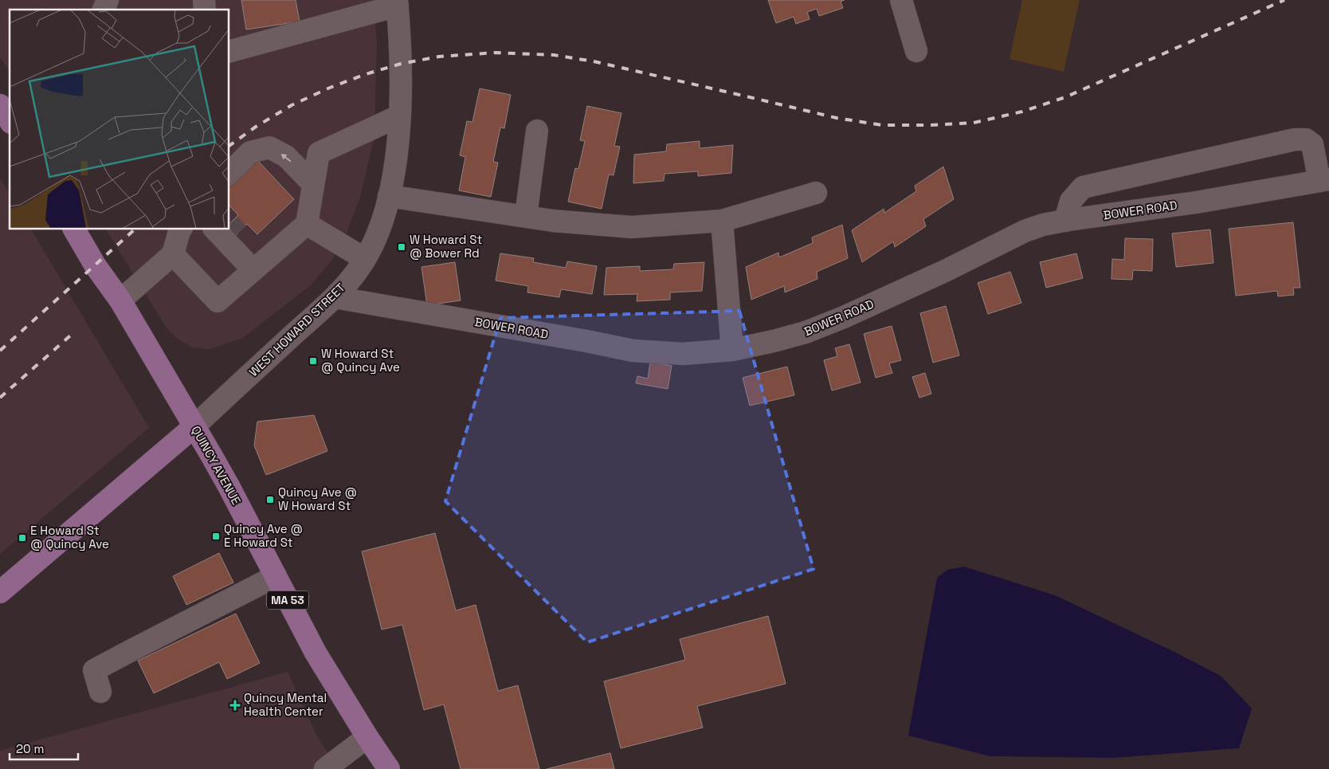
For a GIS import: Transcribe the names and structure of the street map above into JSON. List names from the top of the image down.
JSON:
{
  "streets": {
    "main road": ["QUINCY AVENUE", "MA 53"],
    "street": ["BOWER ROAD", "WEST HOWARD STREET"]
  },
  "crossings": [
    ["BOWER ROAD", "WEST HOWARD STREET"],
    ["WEST HOWARD STREET", "QUINCY AVENUE"]
  ],
  "places": {
    "transit": [
      "W Howard St @ Bower Rd",
      "W Howard St @ Quincy Ave",
      "Quincy Ave @ W Howard St",
      "Quincy Ave @ E Howard St",
      "E Howard St @ Quincy Ave"
    ],
    "health": ["Quincy Mental Health Center"]
  },
  "scale_bar": "20 m"
}
